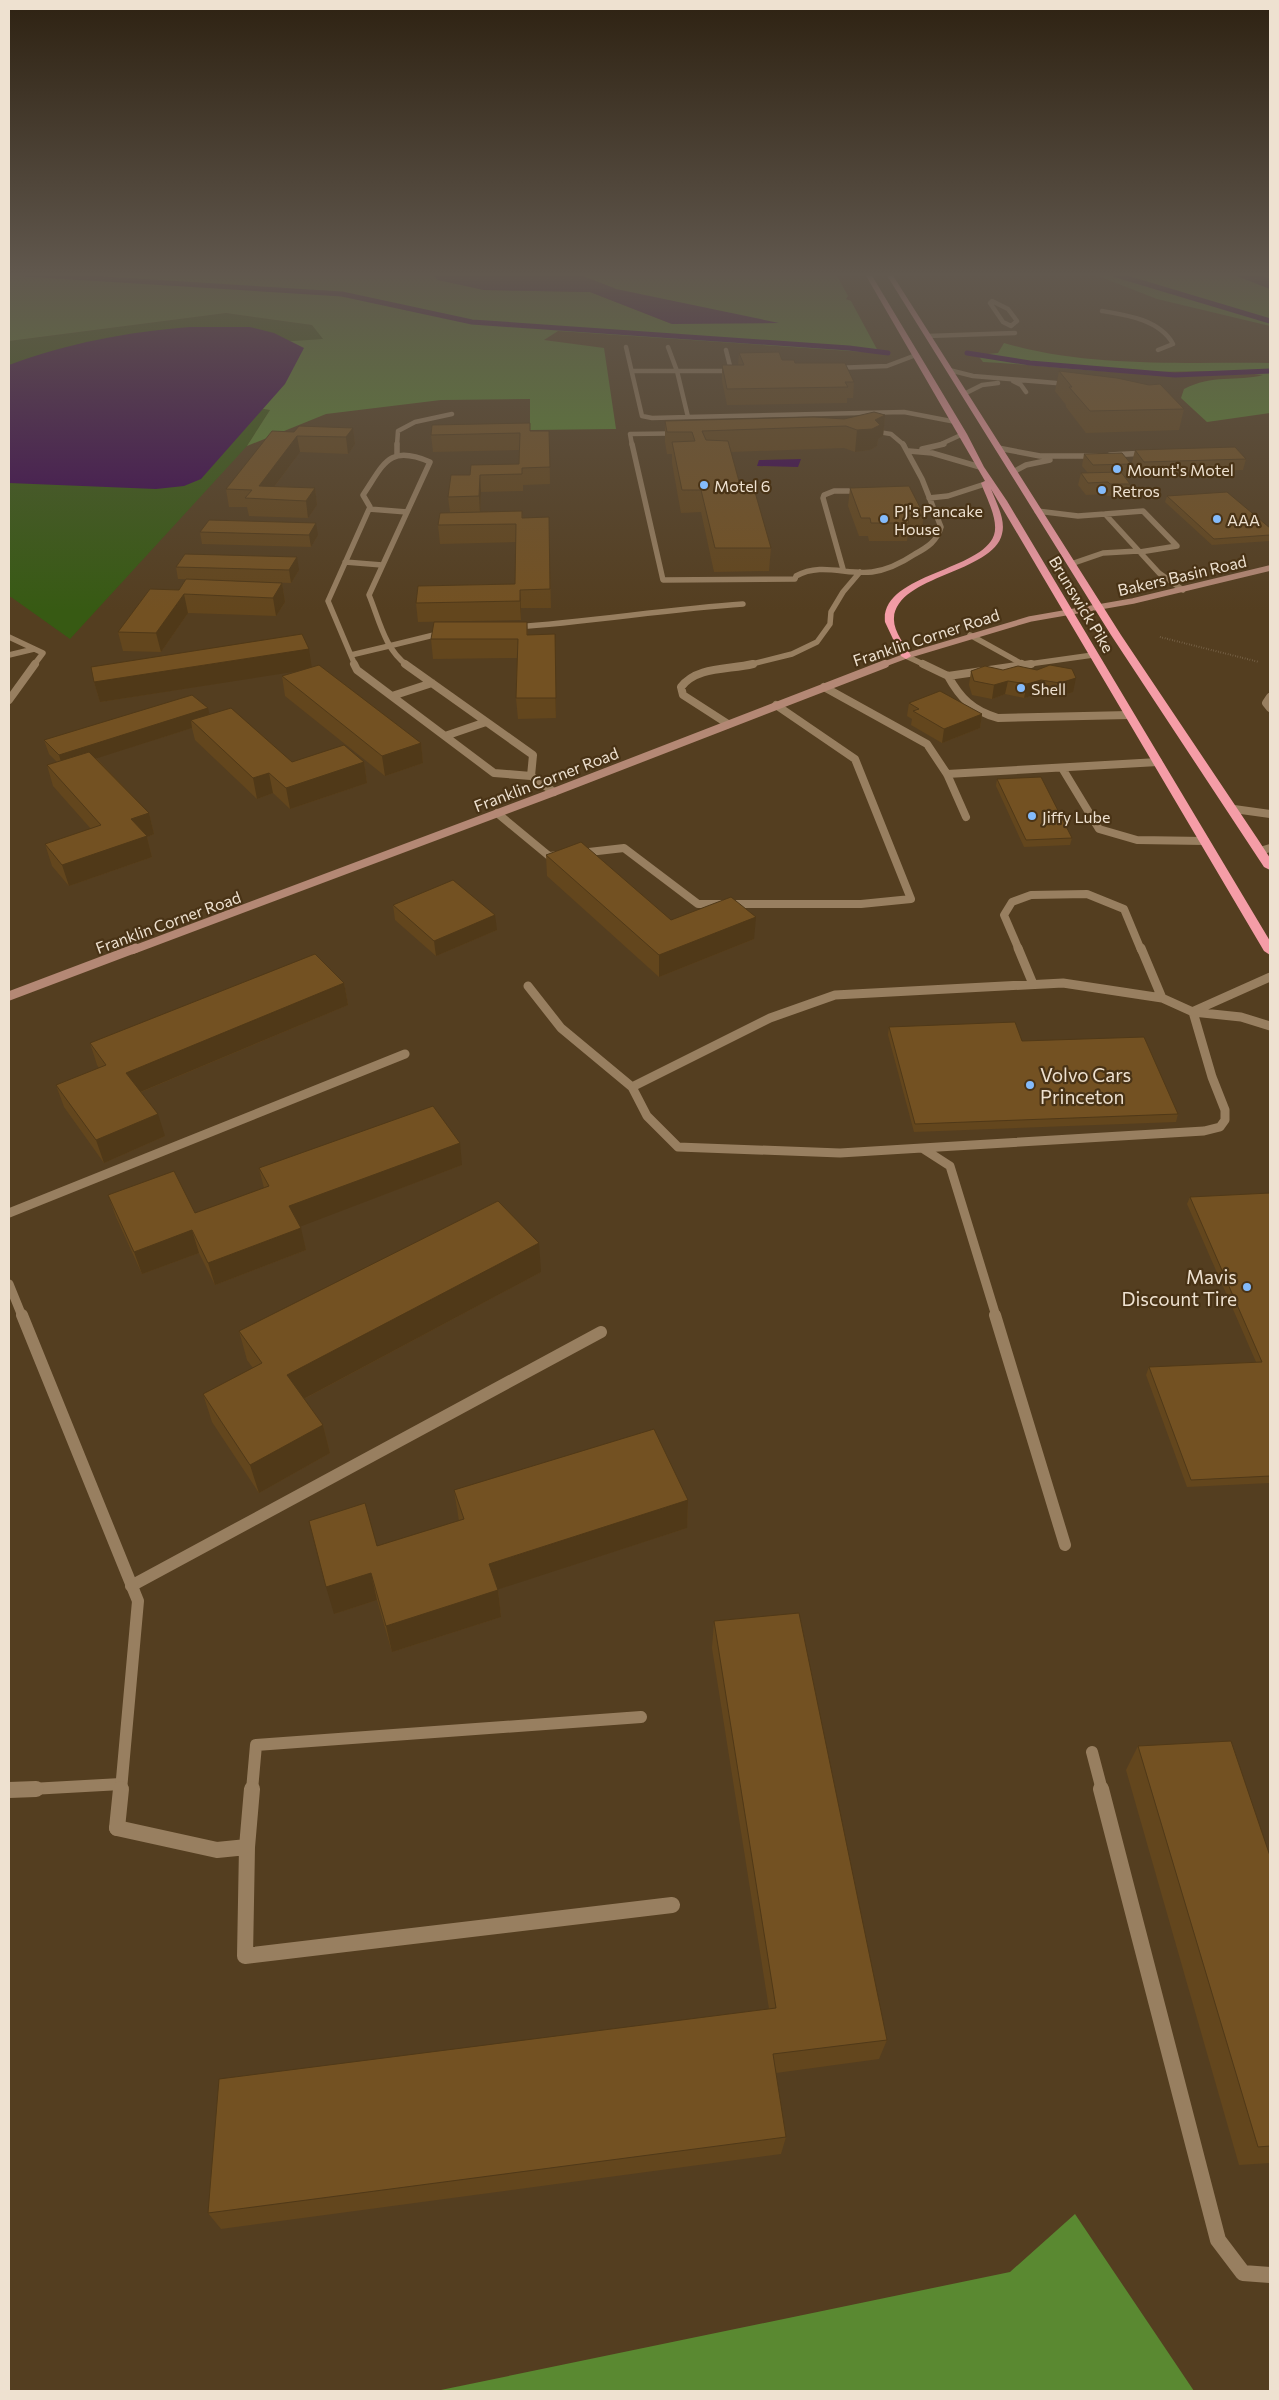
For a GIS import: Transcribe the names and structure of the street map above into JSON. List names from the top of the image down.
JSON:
{
  "streets": {
    "highway": ["Brunswick Pike"],
    "main road": ["Bakers Basin Road", "Franklin Corner Road"]
  },
  "crossings": [
    ["Bakers Basin Road", "Brunswick Pike"],
    ["Bakers Basin Road", "Franklin Corner Road"],
    ["Brunswick Pike", "Franklin Corner Road"]
  ],
  "places": [
    "Mount's Motel",
    "Motel 6",
    "Retros",
    "PJ's Pancake House",
    "AAA",
    "Shell",
    "Jiffy Lube",
    "Volvo Cars Princeton",
    "Mavis Discount Tire"
  ]
}
